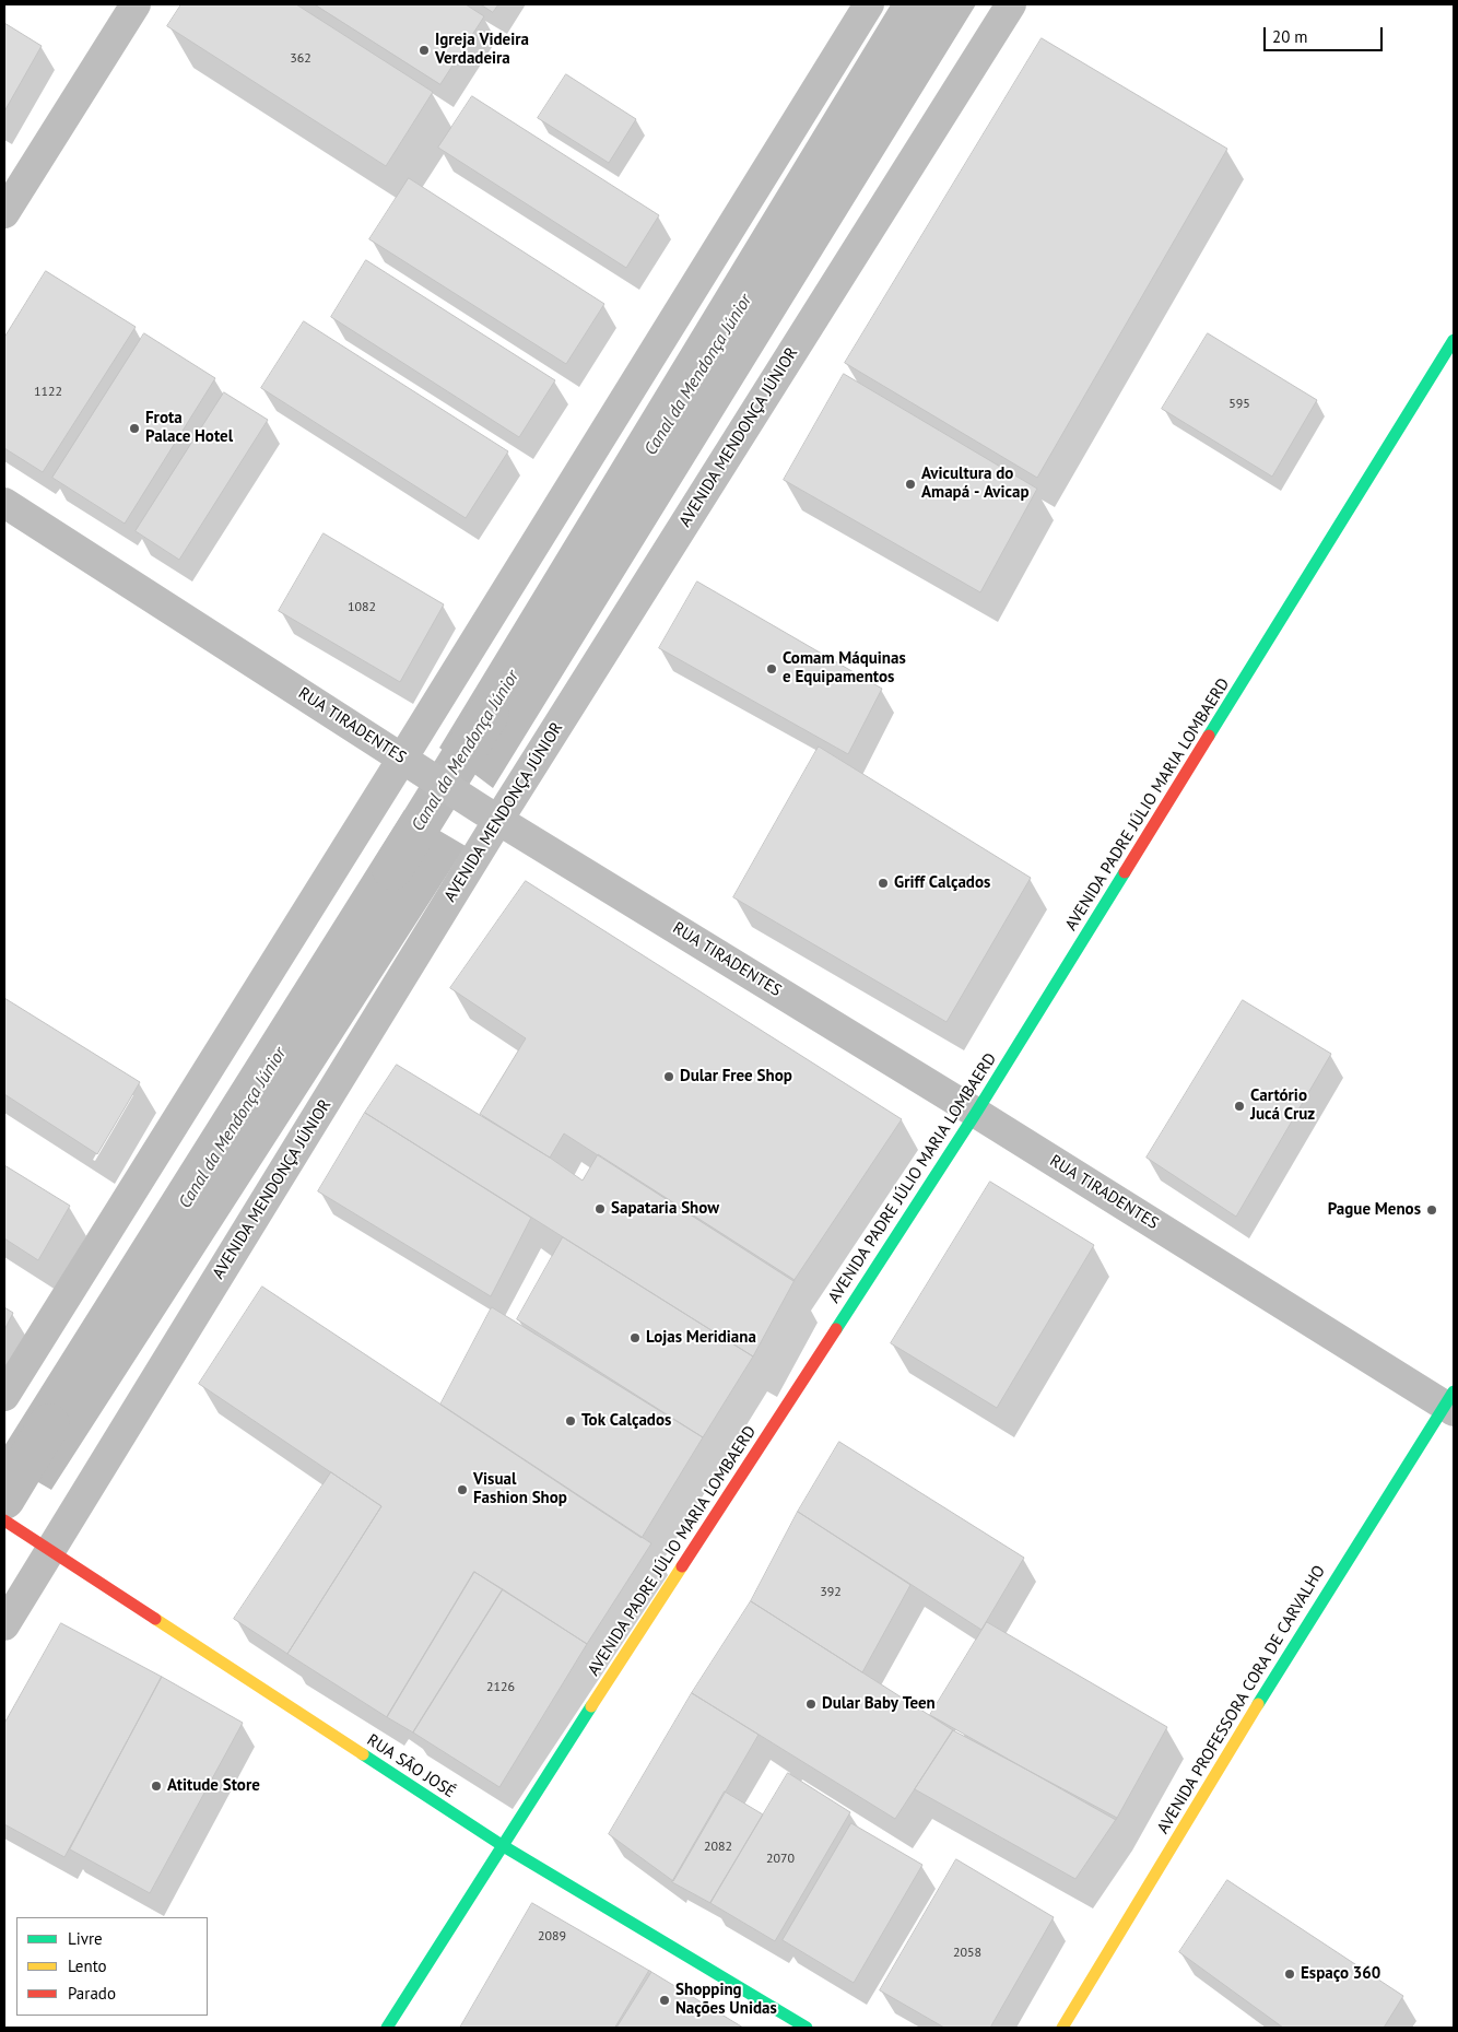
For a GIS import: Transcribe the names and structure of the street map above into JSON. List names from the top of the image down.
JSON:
{
  "streets": {
    "main road": ["AVENIDA PADRE JÚLIO MARIA LOMBAERD", "AVENIDA PROFESSORA CORA DE CARVALHO", "RUA SÃO JOSÉ"],
    "street": ["AVENIDA MENDONÇA JÚNIOR", "RUA TIRADENTES"]
  },
  "crossings": [
    ["AVENIDA MENDONÇA JÚNIOR", "RUA TIRADENTES"],
    ["AVENIDA MENDONÇA JÚNIOR", "RUA SÃO JOSÉ"],
    ["RUA TIRADENTES", "AVENIDA PADRE JÚLIO MARIA LOMBAERD"],
    ["RUA TIRADENTES", "AVENIDA PROFESSORA CORA DE CARVALHO"],
    ["AVENIDA PADRE JÚLIO MARIA LOMBAERD", "RUA SÃO JOSÉ"]
  ],
  "water": ["Canal da Mendonça Júnior"],
  "places": [
    "Igreja Videira Verdadeira",
    "Frota Palace Hotel",
    "Avicultura do Amapá - Avicap",
    "Comam Máquinas e Equipamentos",
    "Griff Calçados",
    "Dular Free Shop",
    "Cartório Jucá Cruz",
    "Sapataria Show",
    "Pague Menos",
    "Lojas Meridiana",
    "Tok Calçados",
    "Visual Fashion Shop",
    "Dular Baby Teen",
    "Atitude Store",
    "Espaço 360",
    "Shopping Nações Unidas"
  ],
  "house_numbers": [
    "362",
    "1122",
    "595",
    "1082",
    "392",
    "2126",
    "2082",
    "2070",
    "2089",
    "2058"
  ],
  "legend": ["Livre", "Lento", "Parado"],
  "scale_bar": "20 m"
}
